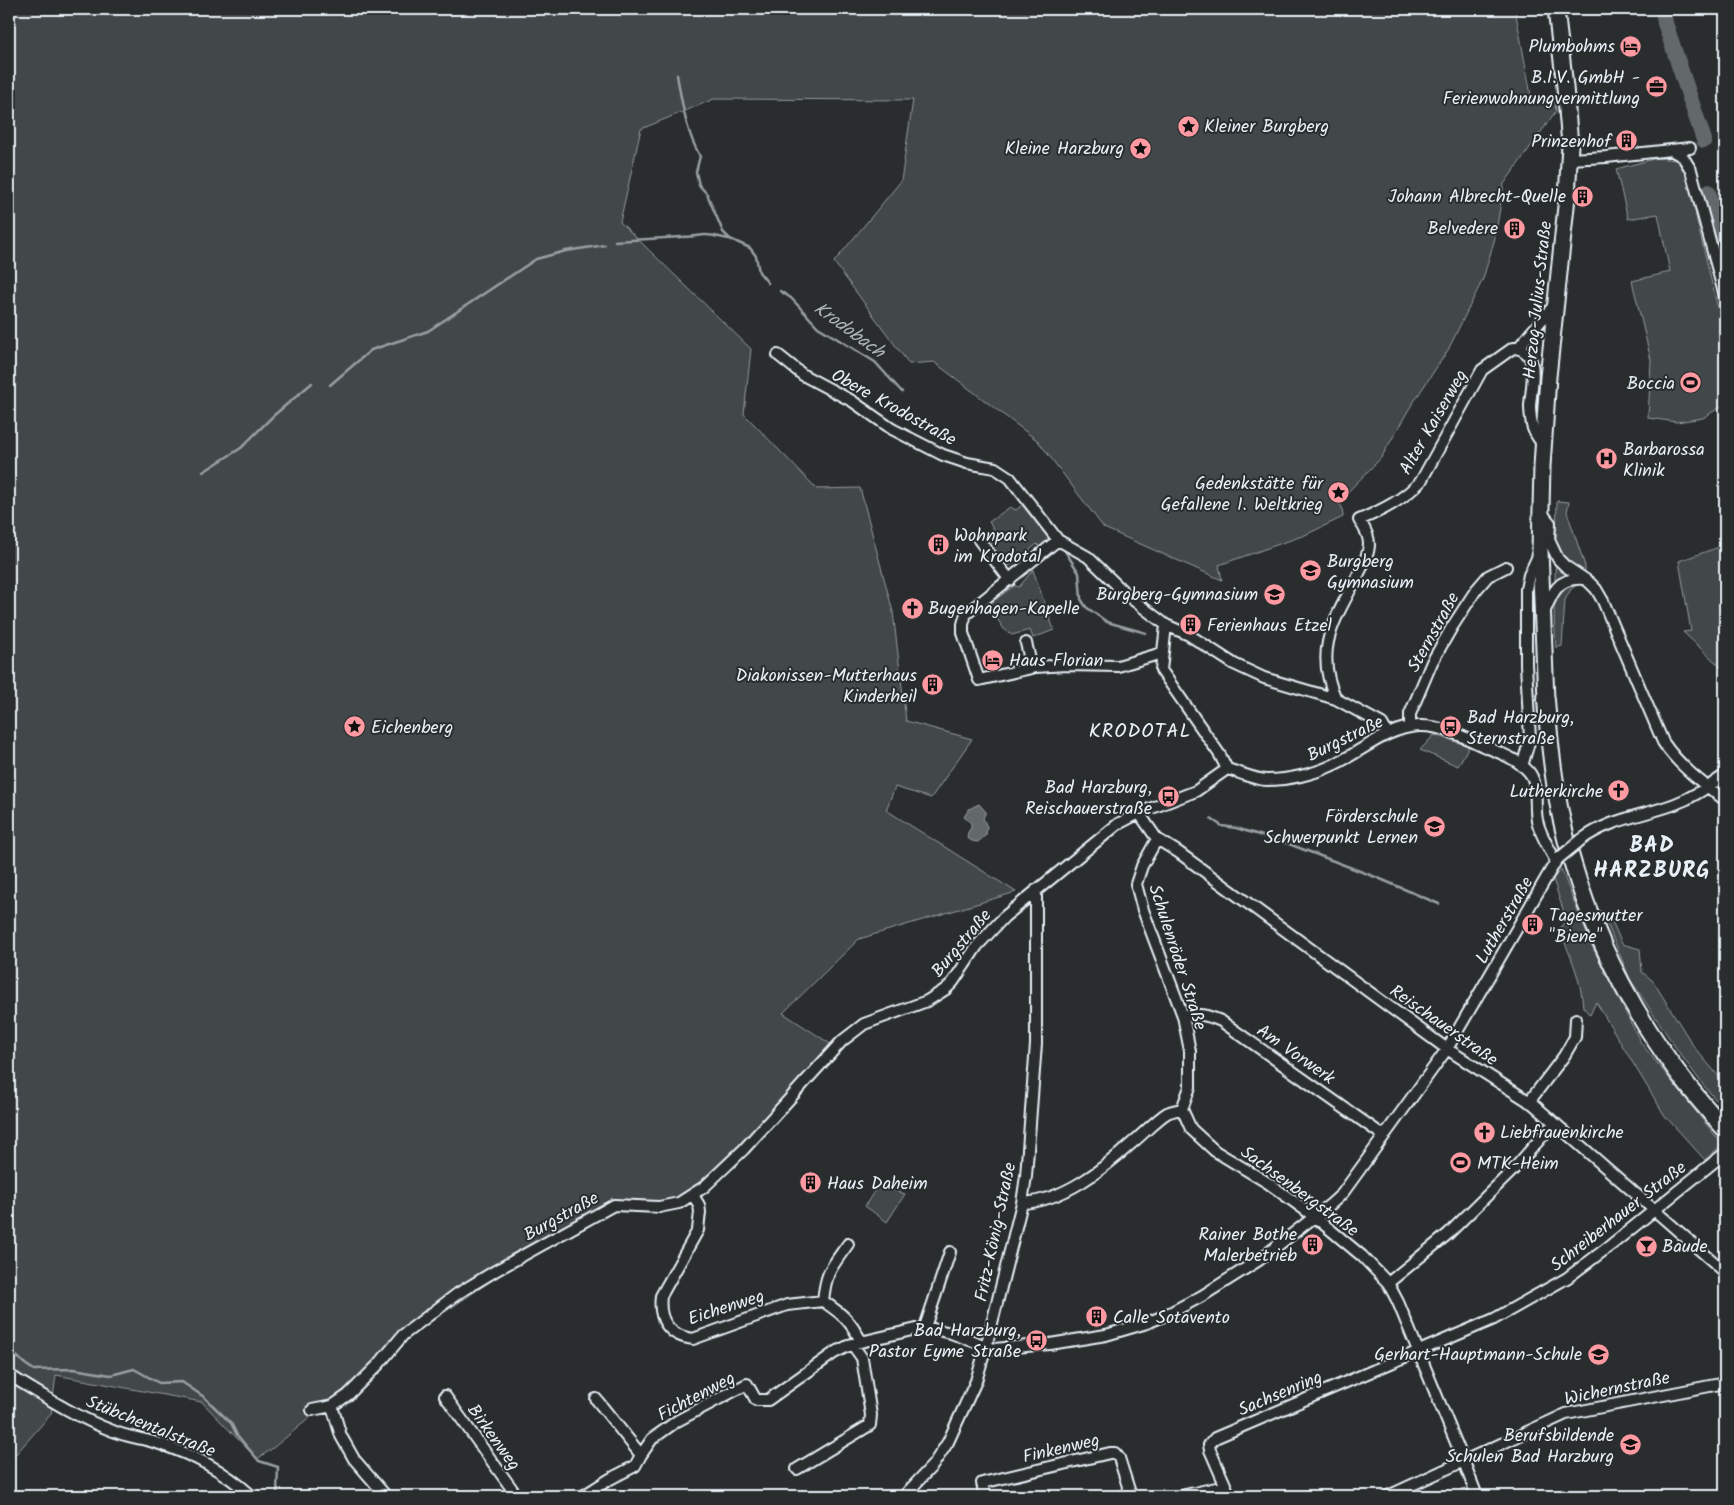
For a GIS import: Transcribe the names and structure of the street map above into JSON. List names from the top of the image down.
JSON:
{
  "streets": {
    "main road": ["Herzog-Julius-Straße"],
    "street": [
      "Obere Krodostraße",
      "Alter Kaiserweg",
      "Sternstraße",
      "Burgstraße",
      "Lutherstraße",
      "Schulenröder Straße",
      "Reischauerstraße",
      "Am Vorwerk",
      "Sachsenbergstraße",
      "Schreiberhauer Straße",
      "Fritz-König-Straße",
      "Eichenweg",
      "Wichernstraße",
      "Sachsenring",
      "Fichtenweg",
      "Stübchentalstraße",
      "Birkenweg",
      "Finkenweg"
    ]
  },
  "crossings": [
    ["Herzog-Julius-Straße", "Alter Kaiserweg"],
    ["Herzog-Julius-Straße", "Lutherstraße"],
    ["Obere Krodostraße", "Alter Kaiserweg"],
    ["Obere Krodostraße", "Burgstraße"],
    ["Sternstraße", "Burgstraße"],
    ["Burgstraße", "Reischauerstraße"],
    ["Burgstraße", "Fritz-König-Straße"],
    ["Burgstraße", "Eichenweg"],
    ["Lutherstraße", "Reischauerstraße"],
    ["Lutherstraße", "Am Vorwerk"],
    ["Lutherstraße", "Sachsenbergstraße"],
    ["Lutherstraße", "Fritz-König-Straße"],
    ["Schulenröder Straße", "Reischauerstraße"],
    ["Schulenröder Straße", "Am Vorwerk"],
    ["Schulenröder Straße", "Sachsenbergstraße"],
    ["Reischauerstraße", "Schreiberhauer Straße"],
    ["Sachsenbergstraße", "Schreiberhauer Straße"],
    ["Sachsenbergstraße", "Wichernstraße"],
    ["Sachsenbergstraße", "Sachsenring"],
    ["Schreiberhauer Straße", "Sachsenring"]
  ],
  "districts": ["KRODOTAL", "BAD HARZBURG"],
  "water": ["Krodobach"],
  "places": {
    "hotel": ["Plumbohms", "Haus Florian"],
    "office": ["B.I.V. GmbH - Ferienwohnungvermittlung"],
    "place": [
      "Kleiner Burgberg",
      "Kleine Harzburg",
      "Gedenkstätte für Gefallene 1. Weltkrieg",
      "Eichenberg"
    ],
    "building": [
      "Prinzenhof",
      "Johann Albrecht-Quelle",
      "Belvedere",
      "Wohnpark im Krodotal",
      "Ferienhaus Etzel",
      "Diakonissen-Mutterhaus Kinderheil",
      "Tagesmutter \"Biene\"",
      "Haus Daheim",
      "Rainer Bothe Malerbetrieb",
      "Calle Sotavento"
    ],
    "sports": ["Boccia", "MTK-Heim"],
    "hospital": ["Barbarossa Klinik"],
    "school or university": [
      "Burgberg Gymnasium",
      "Burgberg-Gymnasium",
      "Förderschule Schwerpunkt Lernen",
      "Gerhart-Hauptmann-Schule",
      "Berufsbildende Schulen Bad Harzburg"
    ],
    "church": ["Bugenhagen-Kapelle", "Lutherkirche", "Liebfrauenkirche"],
    "bus stop": ["Bad Harzburg, Sternstraße", "Bad Harzburg, Reischauerstraße", "Bad Harzburg, Pastor Eyme Straße"],
    "bar": ["Baude"]
  }
}
